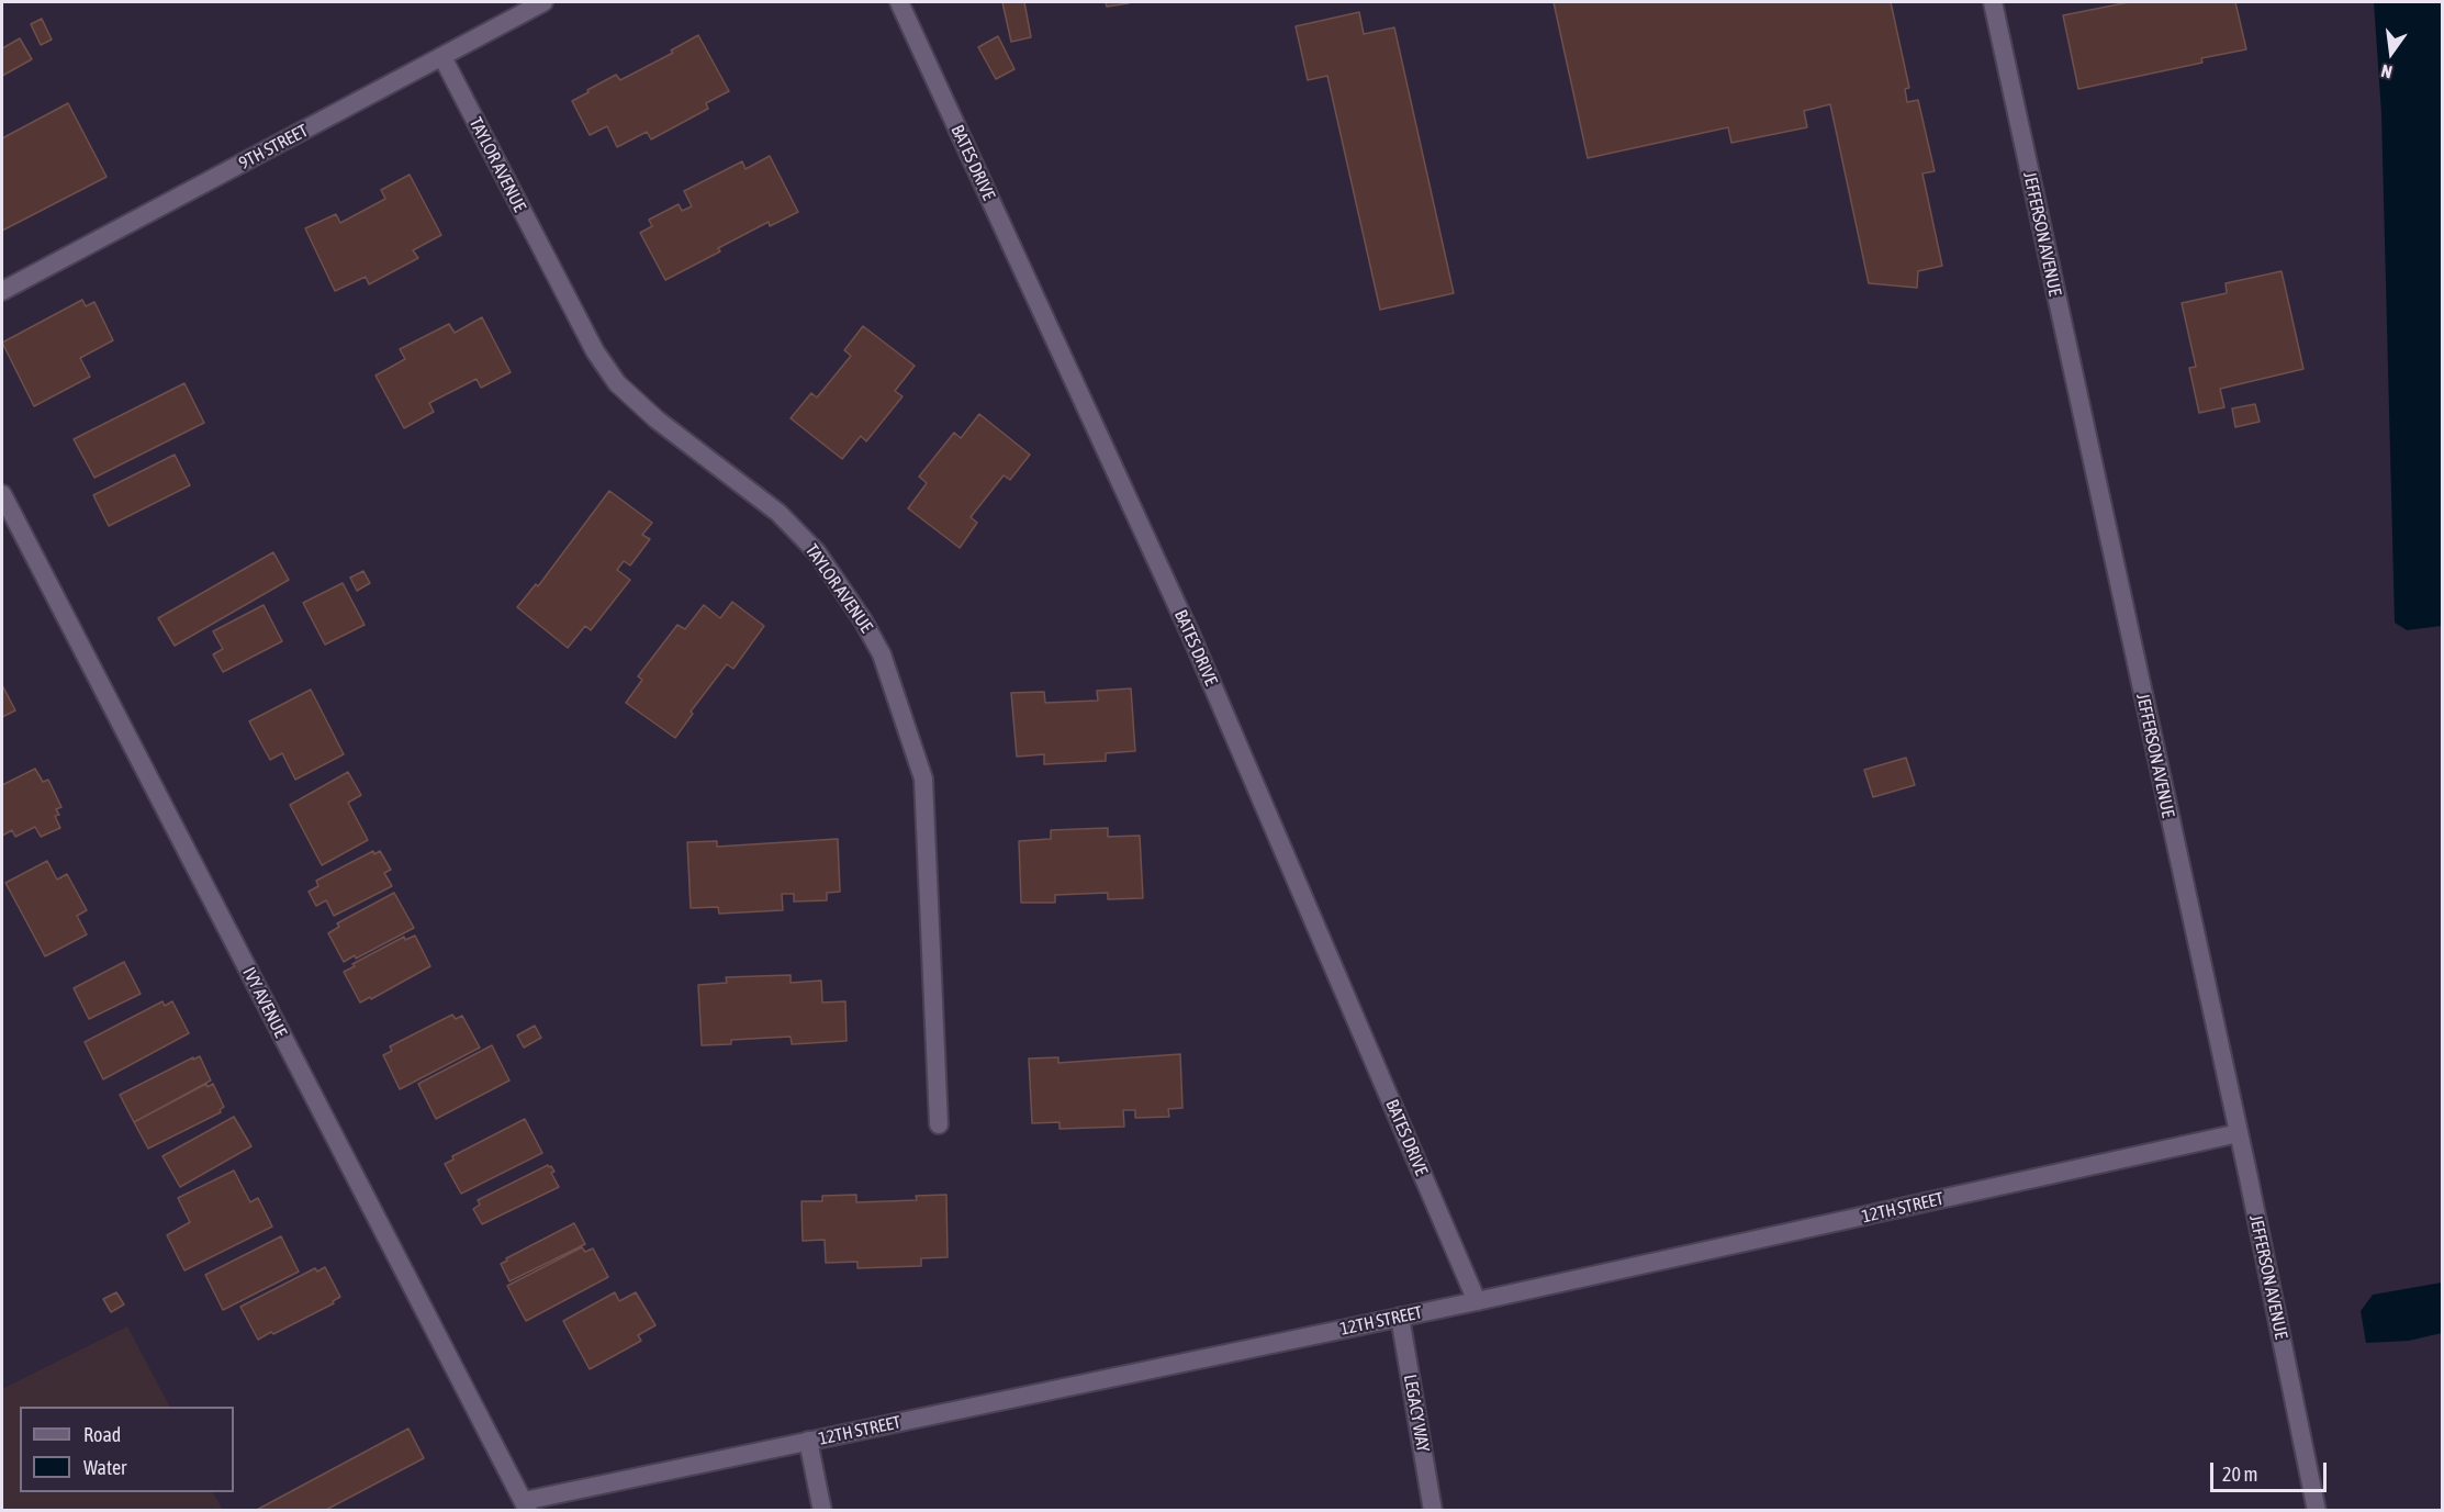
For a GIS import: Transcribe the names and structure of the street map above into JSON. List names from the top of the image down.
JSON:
{
  "streets": {
    "street": [
      "9TH STREET",
      "BATES DRIVE",
      "TAYLOR AVENUE",
      "JEFFERSON AVENUE",
      "IVY AVENUE",
      "12TH STREET",
      "LEGACY WAY"
    ]
  },
  "crossings": [
    ["9TH STREET", "TAYLOR AVENUE"],
    ["BATES DRIVE", "12TH STREET"],
    ["JEFFERSON AVENUE", "12TH STREET"],
    ["IVY AVENUE", "12TH STREET"],
    ["12TH STREET", "LEGACY WAY"]
  ],
  "legend": ["Road", "Water"],
  "scale_bar": "20 m",
  "north": "bottom"
}
